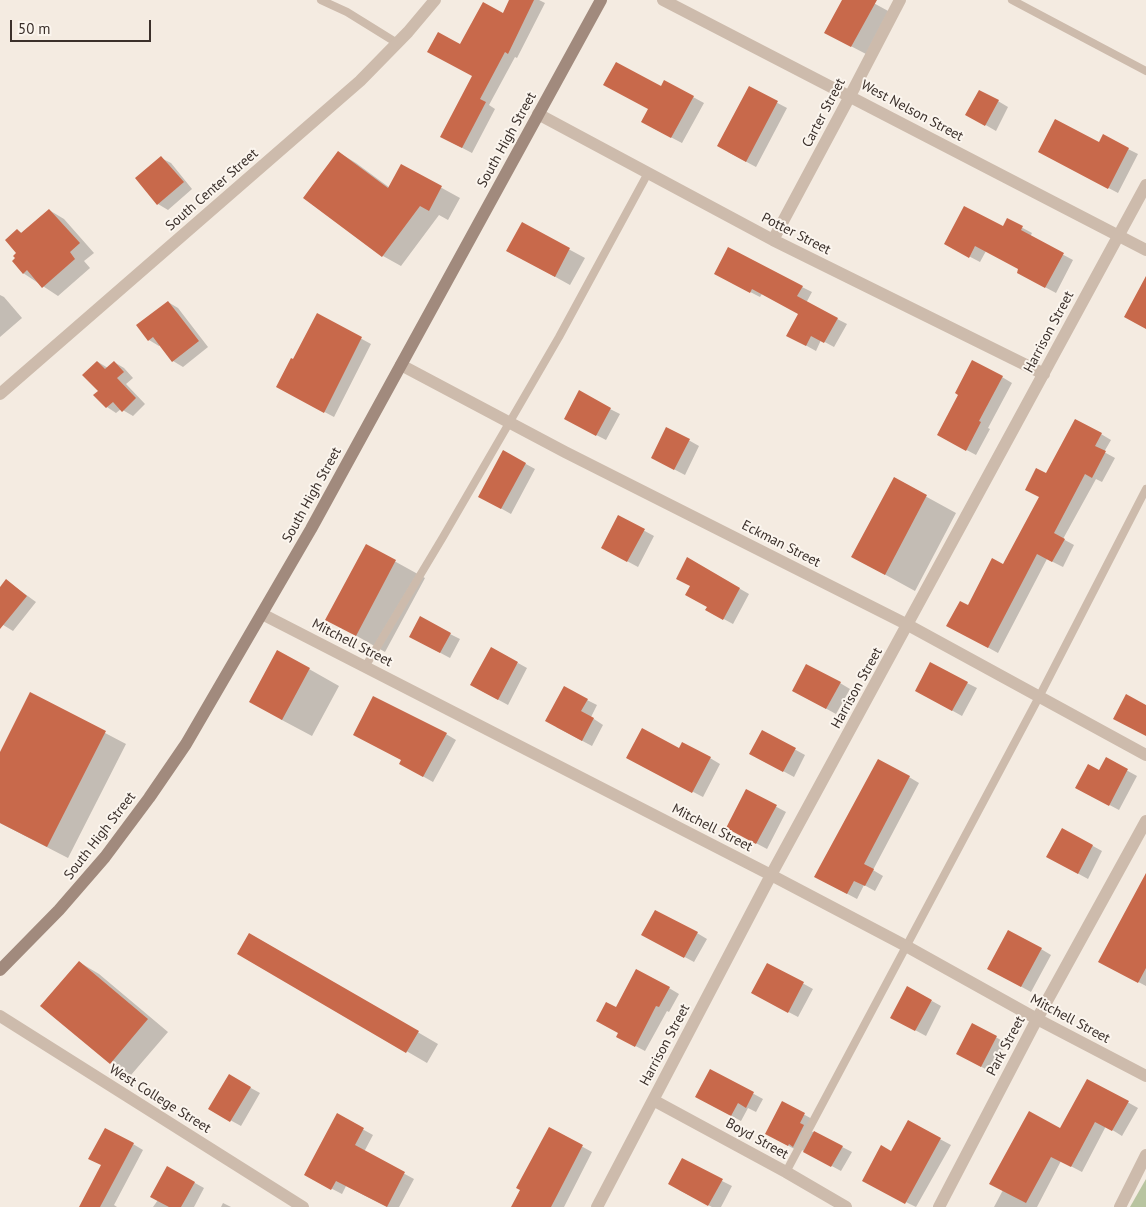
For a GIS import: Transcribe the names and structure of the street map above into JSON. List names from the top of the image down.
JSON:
{
  "streets": {
    "main road": ["South High Street"],
    "street": [
      "West Nelson Street",
      "Carter Street",
      "South Center Street",
      "Potter Street",
      "Harrison Street",
      "Eckman Street",
      "Mitchell Street",
      "Park Street",
      "West College Street",
      "Boyd Street"
    ]
  },
  "crossings": [
    ["West Nelson Street", "Carter Street"],
    ["West Nelson Street", "Harrison Street"],
    ["Carter Street", "Potter Street"],
    ["South High Street", "Potter Street"],
    ["South High Street", "Eckman Street"],
    ["South High Street", "Mitchell Street"],
    ["Potter Street", "Harrison Street"],
    ["Harrison Street", "Eckman Street"],
    ["Harrison Street", "Mitchell Street"],
    ["Harrison Street", "Boyd Street"],
    ["Mitchell Street", "Park Street"]
  ],
  "scale_bar": "50 m"
}
